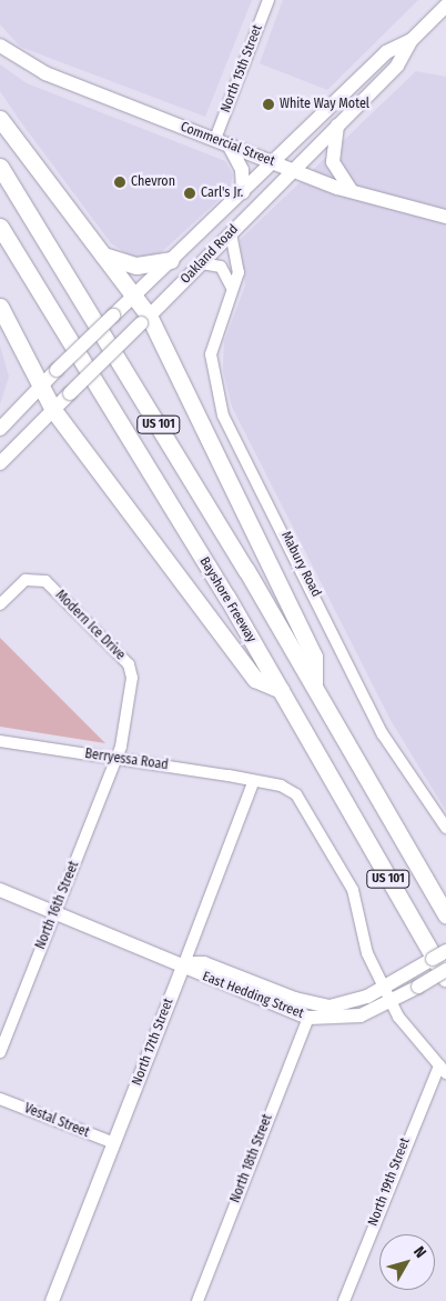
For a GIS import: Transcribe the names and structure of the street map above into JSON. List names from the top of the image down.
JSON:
{
  "streets": {
    "highway": ["US 101", "Bayshore Freeway"],
    "main road": [
      "Commercial Street",
      "Oakland Road",
      "East Hedding Street",
      "North 17th Street"
    ],
    "street": [
      "North 15th Street",
      "Mabury Road",
      "Modern Ice Drive",
      "Berryessa Road",
      "North 16th Street",
      "Vestal Street",
      "North 18th Street",
      "North 19th Street"
    ]
  },
  "crossings": [
    ["North 15th Street", "Commercial Street"],
    ["Commercial Street", "Oakland Road"],
    ["Oakland Road", "Mabury Road"],
    ["Modern Ice Drive", "Berryessa Road"],
    ["Modern Ice Drive", "North 16th Street"],
    ["Berryessa Road", "North 16th Street"],
    ["Berryessa Road", "East Hedding Street"],
    ["Berryessa Road", "North 17th Street"],
    ["Berryessa Road", "North 19th Street"],
    ["North 16th Street", "East Hedding Street"],
    ["East Hedding Street", "North 17th Street"],
    ["East Hedding Street", "North 18th Street"],
    ["North 17th Street", "Vestal Street"]
  ],
  "places": ["White Way Motel", "Chevron", "Carl's Jr."],
  "north": "top right"
}
